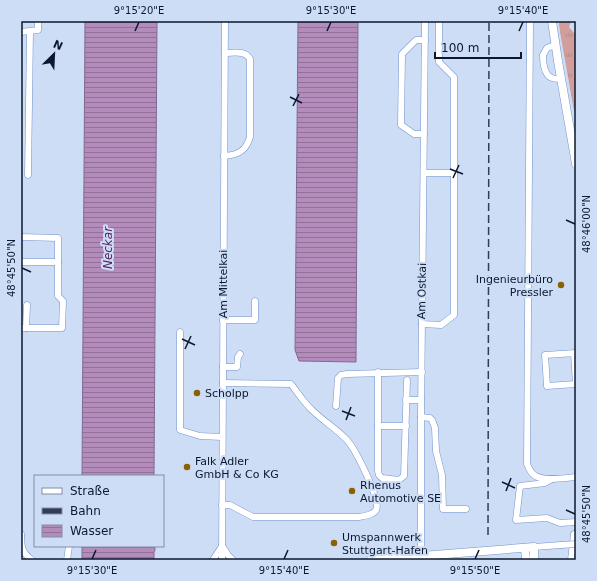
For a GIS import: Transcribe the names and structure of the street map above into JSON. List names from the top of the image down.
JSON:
{
  "streets": {
    "street": ["Am Mittelkai", "Am Ostkai"]
  },
  "water": ["Neckar"],
  "places": [
    "Ingenieurbüro Pressler",
    "Scholpp",
    "Falk Adler GmbH & Co KG",
    "Rhenus Automotive SE",
    "Umspannwerk Stuttgart-Hafen"
  ],
  "legend": ["Straße", "Bahn", "Wasser"],
  "scale_bar": "100 m",
  "north": "top right",
  "coordinates": [
    "9°15'20\"E",
    "9°15'30\"E",
    "9°15'40\"E",
    "48°46'00\"N",
    "48°45'50\"N",
    "9°15'50\"E"
  ]
}
